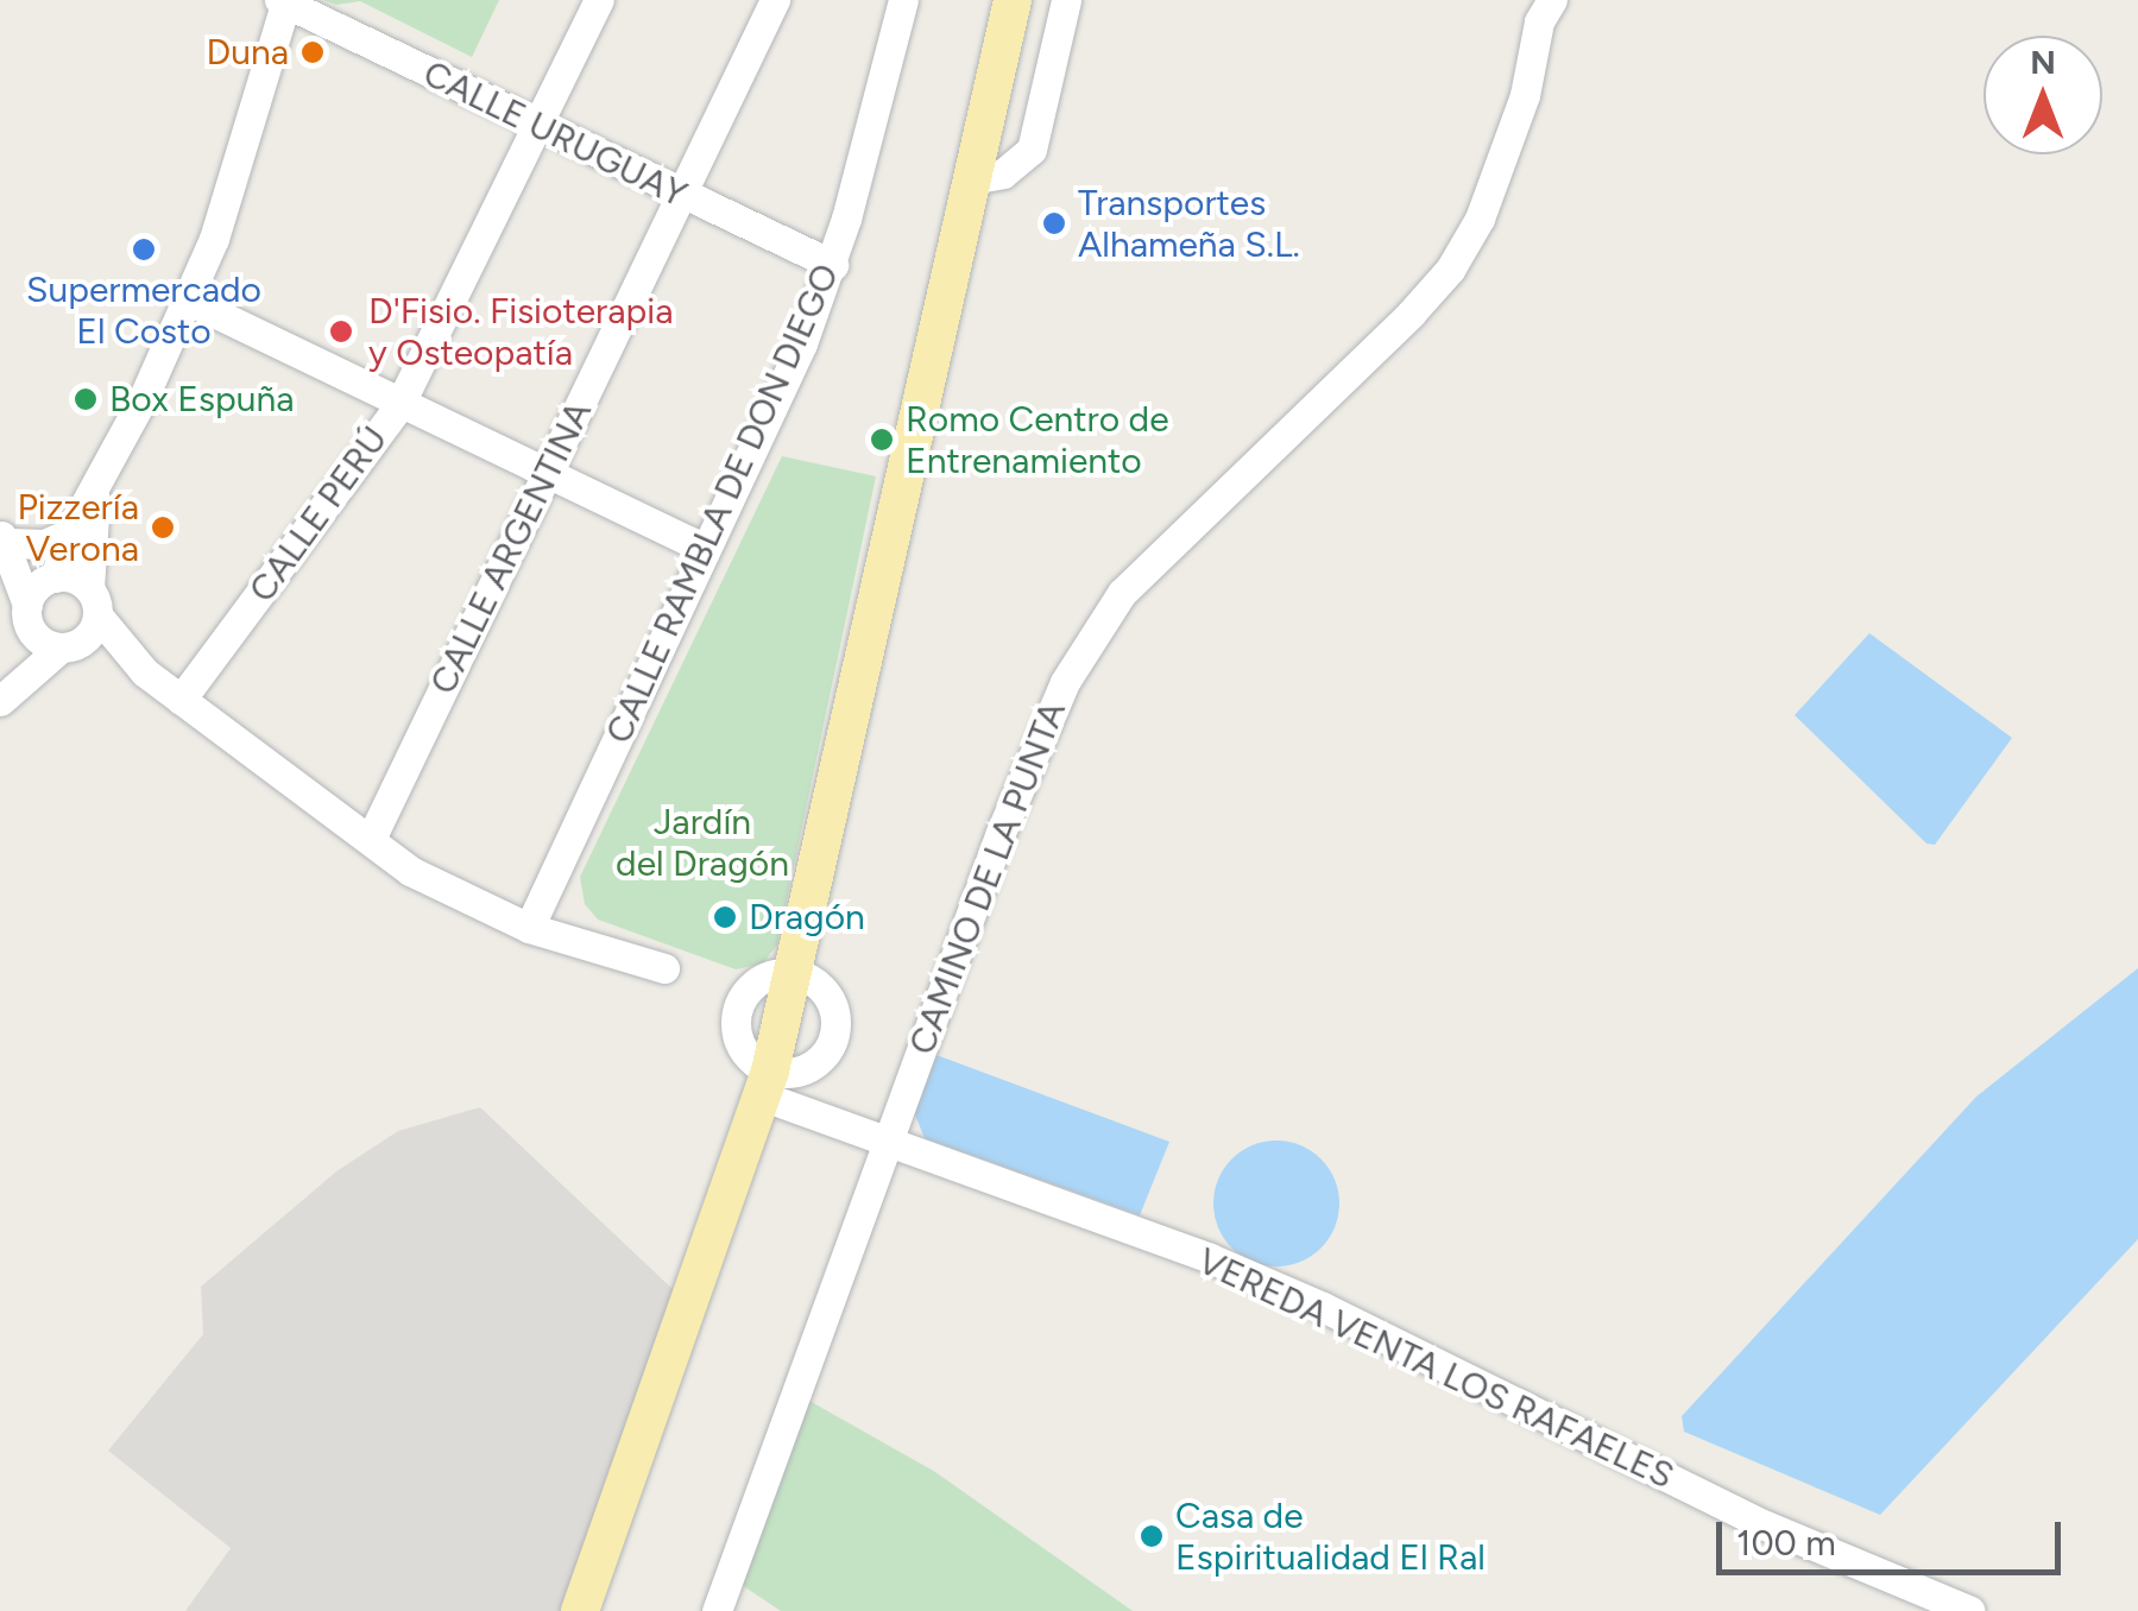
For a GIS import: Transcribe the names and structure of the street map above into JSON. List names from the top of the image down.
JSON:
{
  "streets": {
    "street": [
      "CALLE URUGUAY",
      "CALLE RAMBLA DE DON DIEGO",
      "CALLE PERÚ",
      "CALLE ARGENTINA",
      "CAMINO DE LA PUNTA",
      "VEREDA VENTA LOS RAFAELES"
    ]
  },
  "crossings": [
    ["CALLE URUGUAY", "CALLE RAMBLA DE DON DIEGO"],
    ["CALLE URUGUAY", "CALLE PERÚ"],
    ["CALLE URUGUAY", "CALLE ARGENTINA"],
    ["CAMINO DE LA PUNTA", "VEREDA VENTA LOS RAFAELES"]
  ],
  "parks": ["Jardín del Dragón"],
  "places": [
    "Duna",
    "Transportes Alhameña S.L.",
    "Supermercado El Costo",
    "D'Fisio. Fisioterapia y Osteopatía",
    "Box Espuña",
    "Romo Centro de Entrenamiento",
    "Pizzería Verona",
    "Dragón",
    "Casa de Espiritualidad El Ral"
  ],
  "scale_bar": "100 m",
  "north": "top"
}
